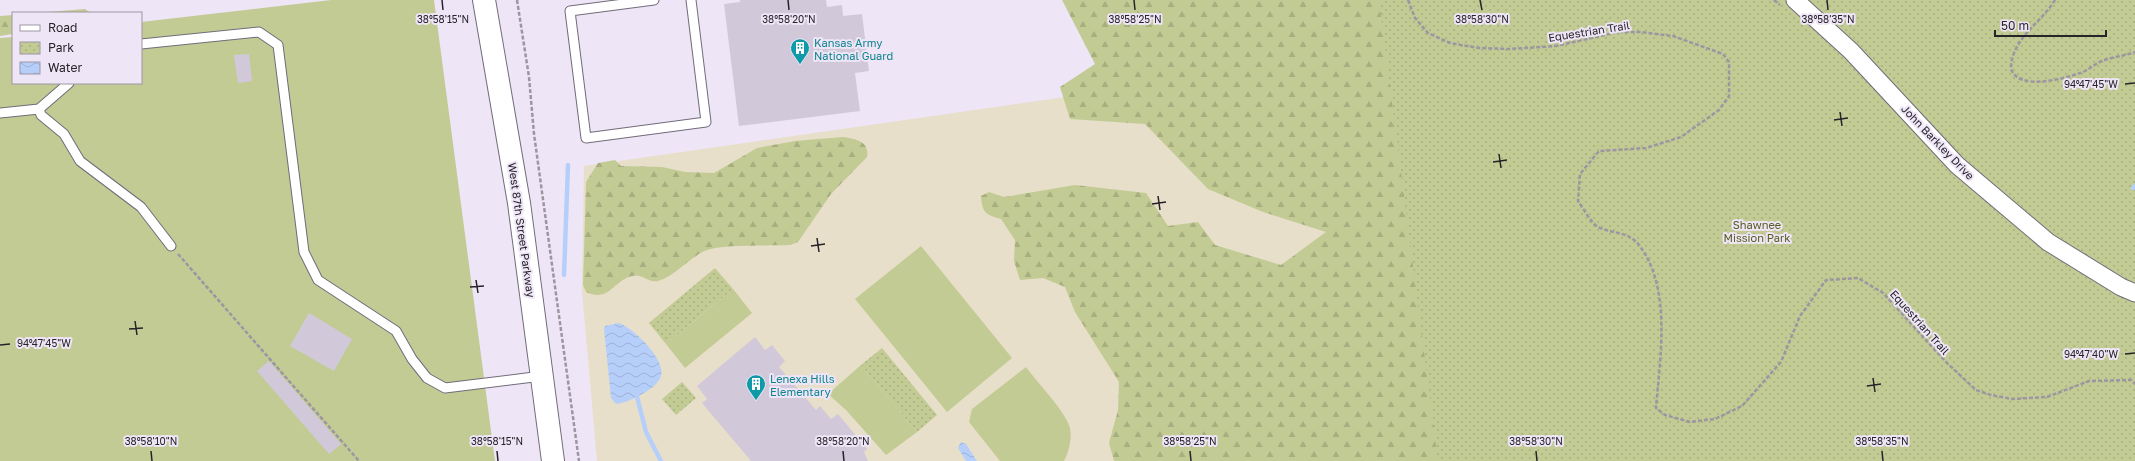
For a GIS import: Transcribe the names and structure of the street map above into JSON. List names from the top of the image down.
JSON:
{
  "streets": {
    "main road": ["West 87th Street Parkway"],
    "street": ["John Barkley Drive"],
    "path": ["Equestrian Trail"]
  },
  "parks": ["Shawnee Mission Park"],
  "places": {
    "building": ["Kansas Army National Guard", "Lenexa Hills Elementary"]
  },
  "legend": ["Road", "Park", "Water"],
  "scale_bar": "50 m",
  "coordinates": [
    "38°58'15\"N",
    "38°58'20\"N",
    "38°58'25\"N",
    "38°58'30\"N",
    "38°58'35\"N",
    "94°47'45\"W",
    "94°47'40\"W",
    "38°58'10\"N"
  ]
}
